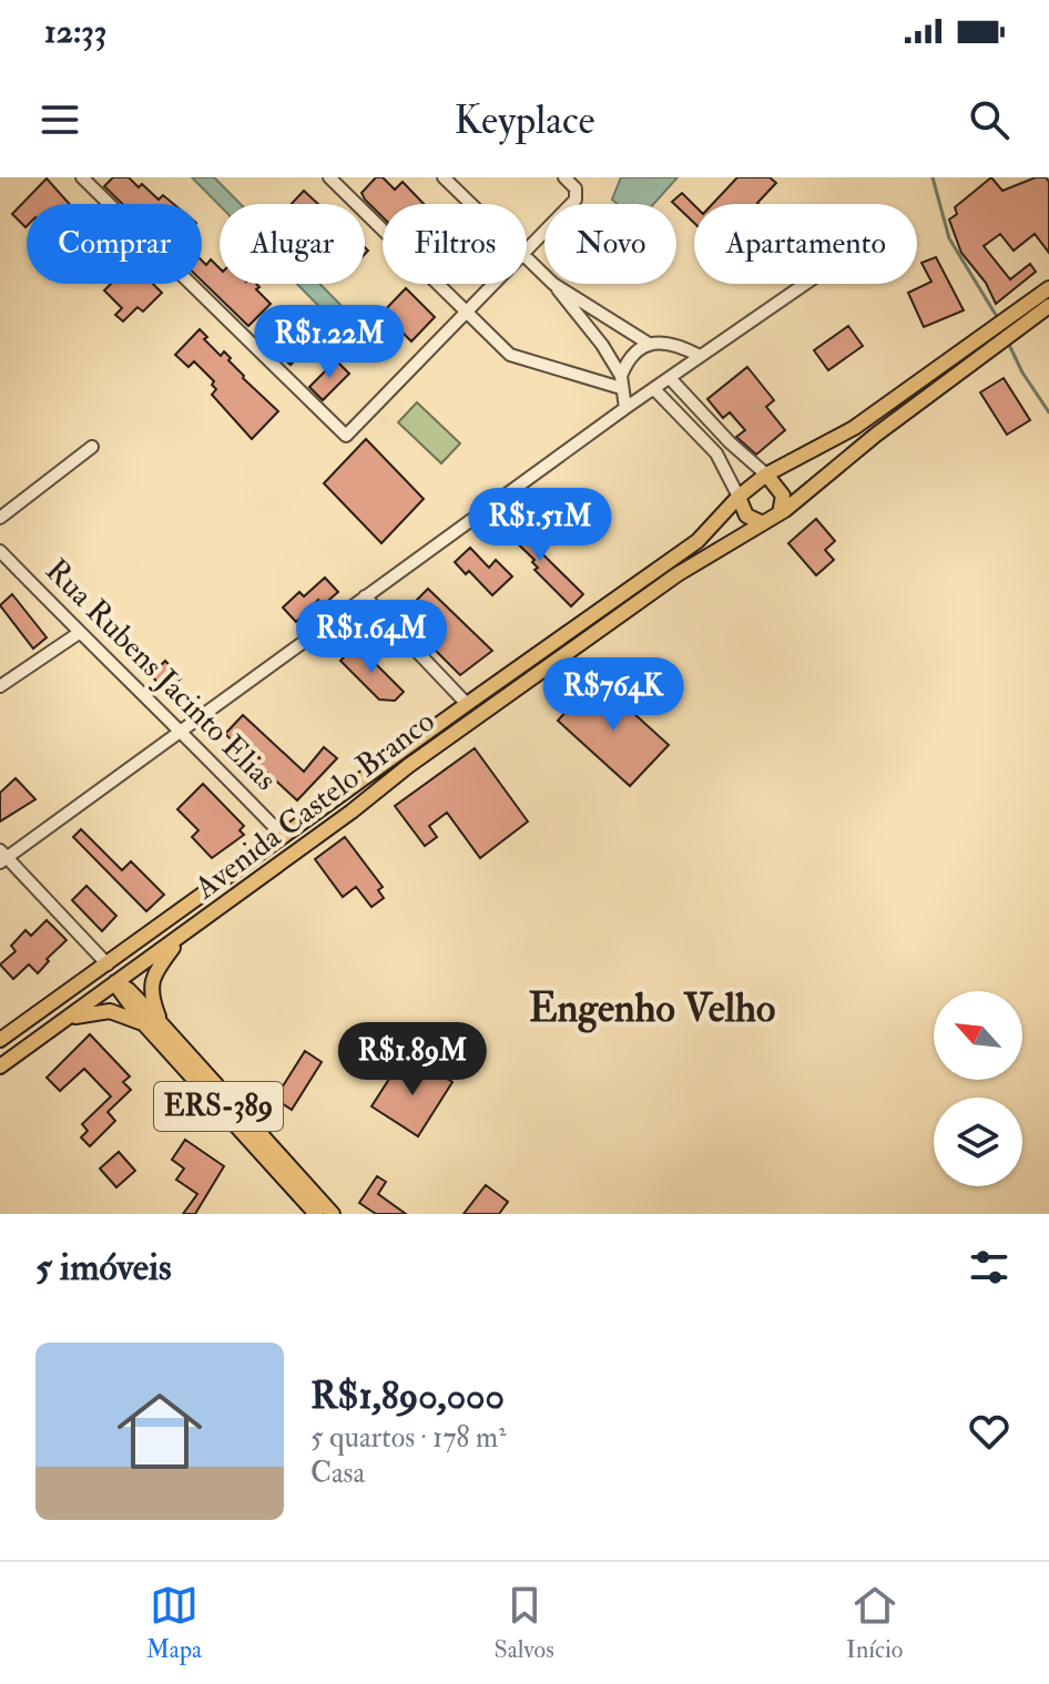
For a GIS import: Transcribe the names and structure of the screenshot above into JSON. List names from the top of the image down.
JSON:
{
  "streets": {
    "main road": ["Avenida Castelo Branco", "ERS-389"],
    "street": ["Rua Rubens Jacinto Elias"]
  },
  "crossings": [
    ["Rua Rubens Jacinto Elias", "Avenida Castelo Branco"],
    ["Avenida Castelo Branco", "ERS-389"]
  ],
  "districts": ["Engenho Velho"],
  "north": "top left",
  "page": {
    "status": "12:33",
    "header": "Keyplace",
    "chip": [
      "Comprar",
      "Alugar",
      "Filtros",
      "Novo",
      "Apartamento"
    ],
    "price": [
      "R$1.22M",
      "R$1.51M",
      "R$1.64M",
      "R$764K",
      "R$1.89M"
    ],
    "heading": "5 imóveis",
    "list": [
      {
        "name": "R$1,890,000",
        "note": "5 quartos · 178 m² · Casa"
      }
    ],
    "tabs": ["Mapa", "Salvos", "Início"]
  }
}
